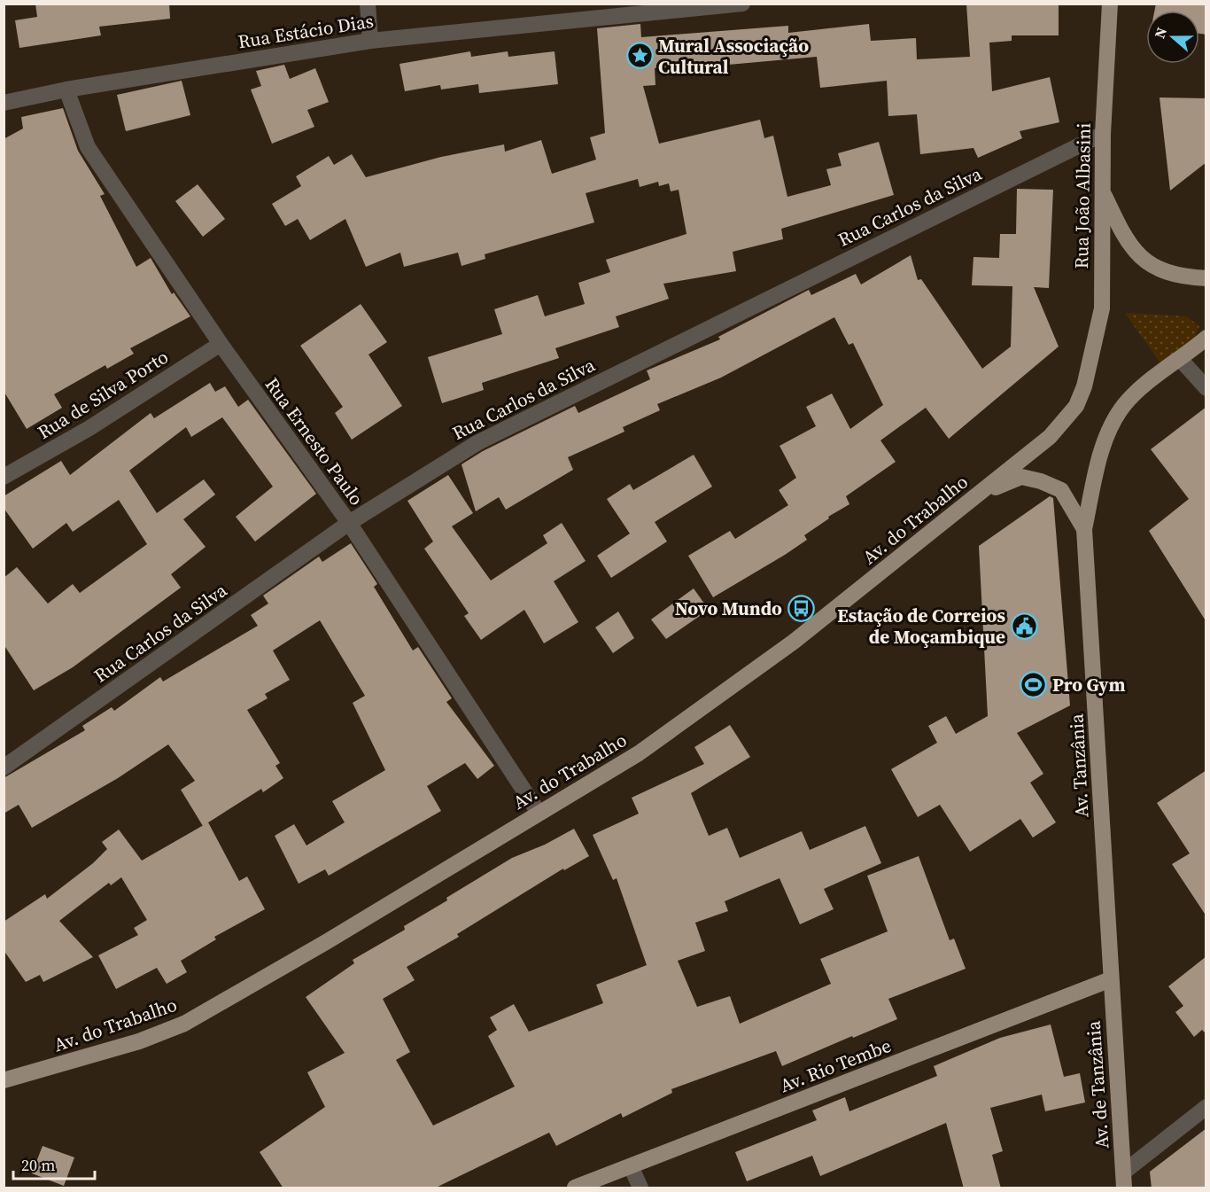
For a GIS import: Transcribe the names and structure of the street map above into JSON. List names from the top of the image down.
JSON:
{
  "streets": {
    "main road": [
      "Rua João Albasini",
      "Av. do Trabalho",
      "Av. Tanzânia",
      "Av. Rio Tembe",
      "Av. de Tanzânia"
    ],
    "street": [
      "Rua Estácio Dias",
      "Rua Carlos da Silva",
      "Rua de Silva Porto",
      "Rua Ernesto Paulo"
    ]
  },
  "crossings": [
    ["Rua Estácio Dias", "Rua Ernesto Paulo"],
    ["Rua João Albasini", "Rua Carlos da Silva"],
    ["Rua João Albasini", "Av. do Trabalho"],
    ["Rua Carlos da Silva", "Rua Ernesto Paulo"],
    ["Rua de Silva Porto", "Rua Ernesto Paulo"],
    ["Rua Ernesto Paulo", "Av. do Trabalho"],
    ["Av. Tanzânia", "Av. Rio Tembe"],
    ["Av. Tanzânia", "Av. de Tanzânia"],
    ["Av. Rio Tembe", "Av. de Tanzânia"]
  ],
  "places": {
    "place": ["Mural Associação Cultural"],
    "bus stop": ["Novo Mundo"],
    "public building": ["Estação de Correios de Moçambique"],
    "sports": ["Pro Gym"]
  },
  "scale_bar": "20 m",
  "north": "left"
}
